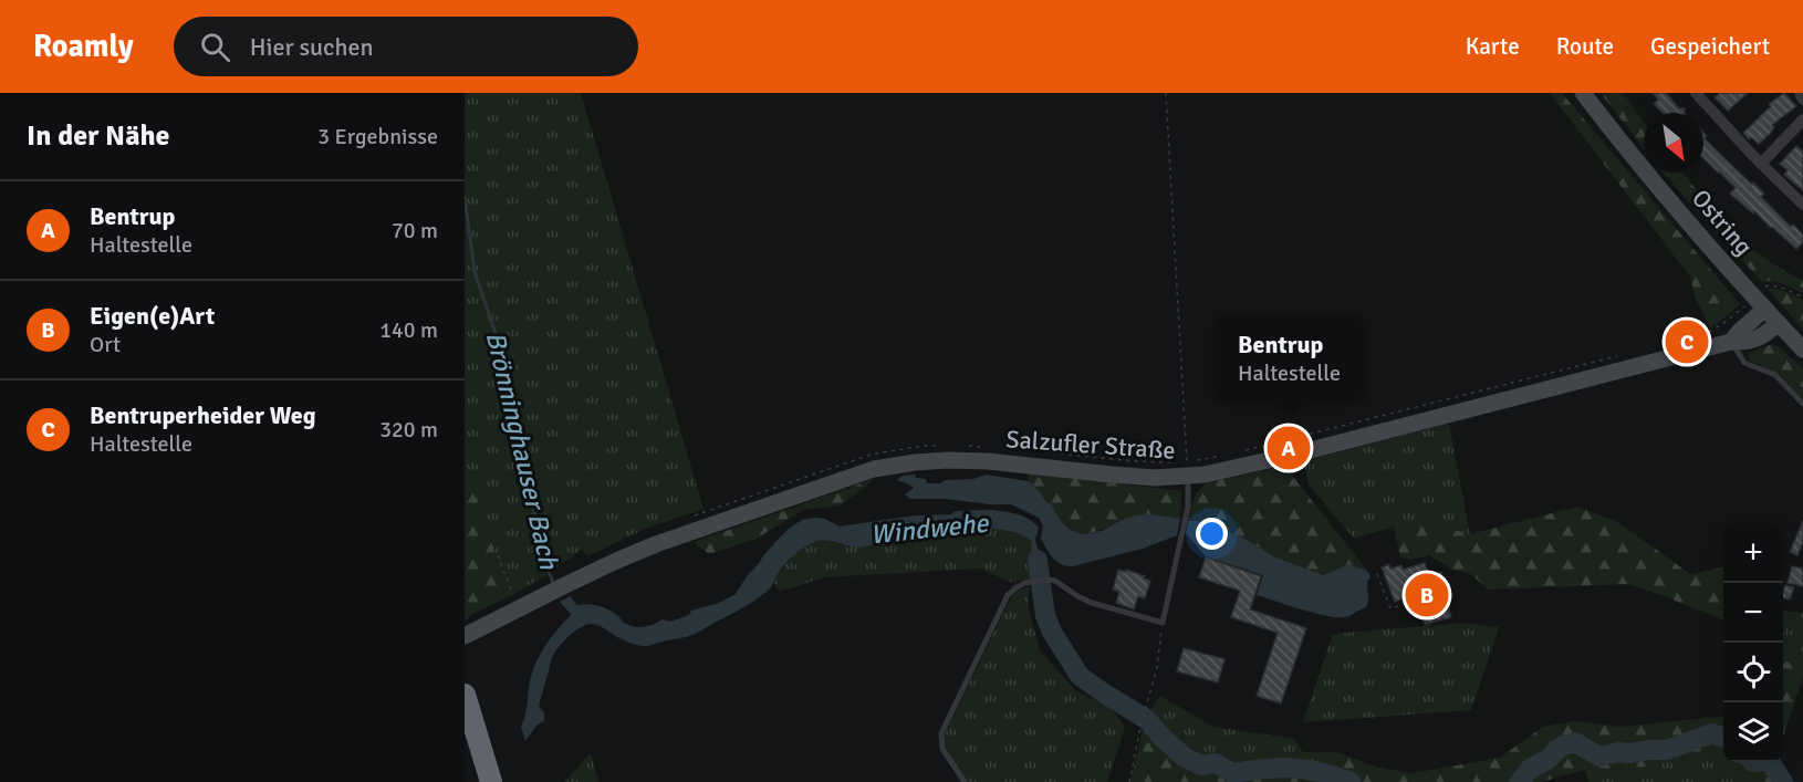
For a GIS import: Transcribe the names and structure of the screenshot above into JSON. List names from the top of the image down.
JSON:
{
  "streets": {
    "main road": ["Ostring", "Salzufler Straße"]
  },
  "crossings": [
    ["Ostring", "Salzufler Straße"]
  ],
  "water": ["Brönninghauser Bach", "Windwehe"],
  "north": "bottom right",
  "page": {
    "header": "Roamly",
    "search": "Hier suchen",
    "nav": ["Karte", "Route", "Gespeichert"],
    "heading": ["In der Nähe", "3 Ergebnisse"],
    "list": [
      {
        "mark": "A",
        "name": "Bentrup",
        "note": "Haltestelle",
        "value": "70 m"
      },
      {
        "mark": "B",
        "name": "Eigen(e)Art",
        "note": "Ort",
        "value": "140 m"
      },
      {
        "mark": "C",
        "name": "Bentruperheider Weg",
        "note": "Haltestelle",
        "value": "320 m"
      }
    ],
    "popup": ["Bentrup", "Haltestelle"],
    "pins": ["C", "A", "B"],
    "map_buttons": ["+", "−"]
  }
}
